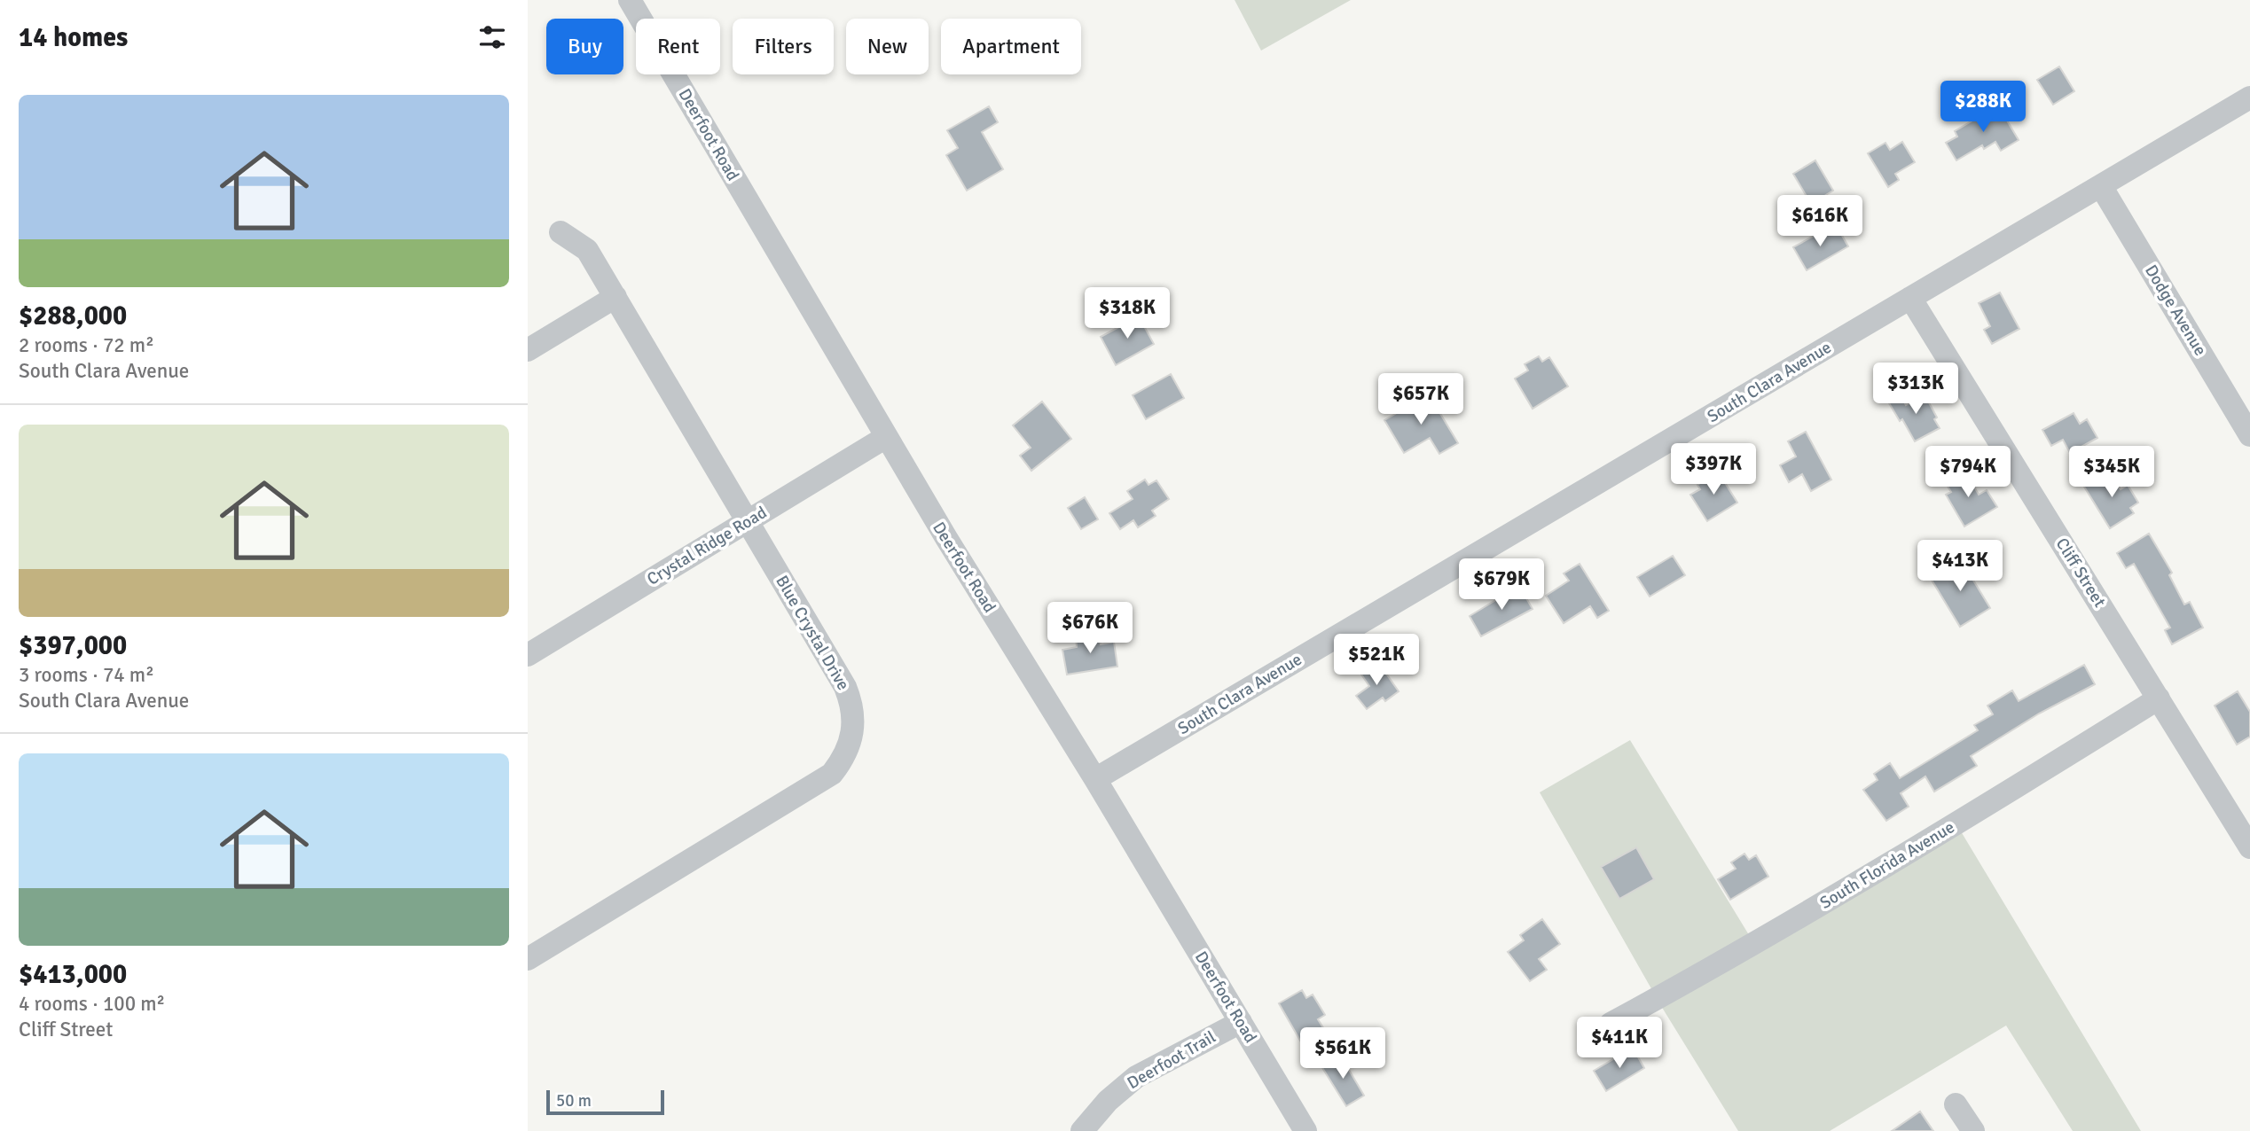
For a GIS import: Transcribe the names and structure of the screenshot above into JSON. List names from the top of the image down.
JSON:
{
  "streets": {
    "street": [
      "Deerfoot Road",
      "Dodge Avenue",
      "South Clara Avenue",
      "Crystal Ridge Road",
      "Cliff Street",
      "Blue Crystal Drive",
      "South Florida Avenue",
      "Deerfoot Trail"
    ]
  },
  "crossings": [
    ["Deerfoot Road", "South Clara Avenue"],
    ["Deerfoot Road", "Crystal Ridge Road"],
    ["Deerfoot Road", "Deerfoot Trail"],
    ["Dodge Avenue", "South Clara Avenue"],
    ["South Clara Avenue", "Cliff Street"],
    ["Crystal Ridge Road", "Blue Crystal Drive"],
    ["Cliff Street", "South Florida Avenue"]
  ],
  "scale_bar": "50 m",
  "page": {
    "heading": "14 homes",
    "chip": [
      "Buy",
      "Rent",
      "Filters",
      "New",
      "Apartment"
    ],
    "list": [
      {
        "name": "$288,000",
        "note": "2 rooms · 72 m² · South Clara Avenue"
      },
      {
        "name": "$397,000",
        "note": "3 rooms · 74 m² · South Clara Avenue"
      },
      {
        "name": "$413,000",
        "note": "4 rooms · 100 m² · Cliff Street"
      }
    ],
    "price": [
      "$288K",
      "$616K",
      "$318K",
      "$313K",
      "$657K",
      "$397K",
      "$794K",
      "$345K",
      "$413K",
      "$679K",
      "$676K",
      "$521K",
      "$411K",
      "$561K"
    ],
    "scale": "50 m"
  }
}
